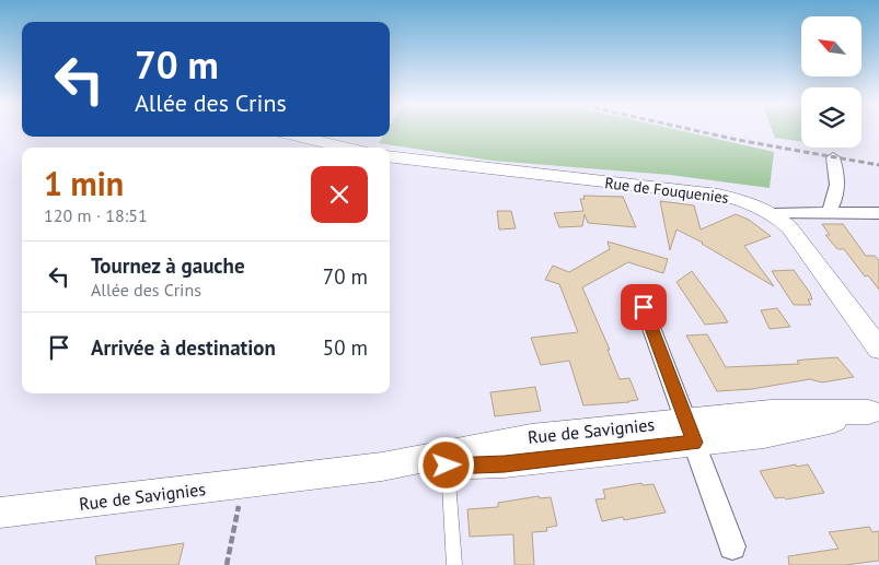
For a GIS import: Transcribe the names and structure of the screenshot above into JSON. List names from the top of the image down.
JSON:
{
  "streets": {
    "street": ["Rue de Fouquenies", "Rue de Savignies"]
  },
  "north": "top left",
  "page": {
    "turn": ["70 m", "Allée des Crins"],
    "heading": ["1 min", "120 m · 18:51"],
    "list": [
      {
        "name": "Tournez à gauche",
        "note": "Allée des Crins",
        "value": "70 m"
      },
      {
        "name": "Arrivée à destination",
        "value": "50 m"
      }
    ]
  }
}
